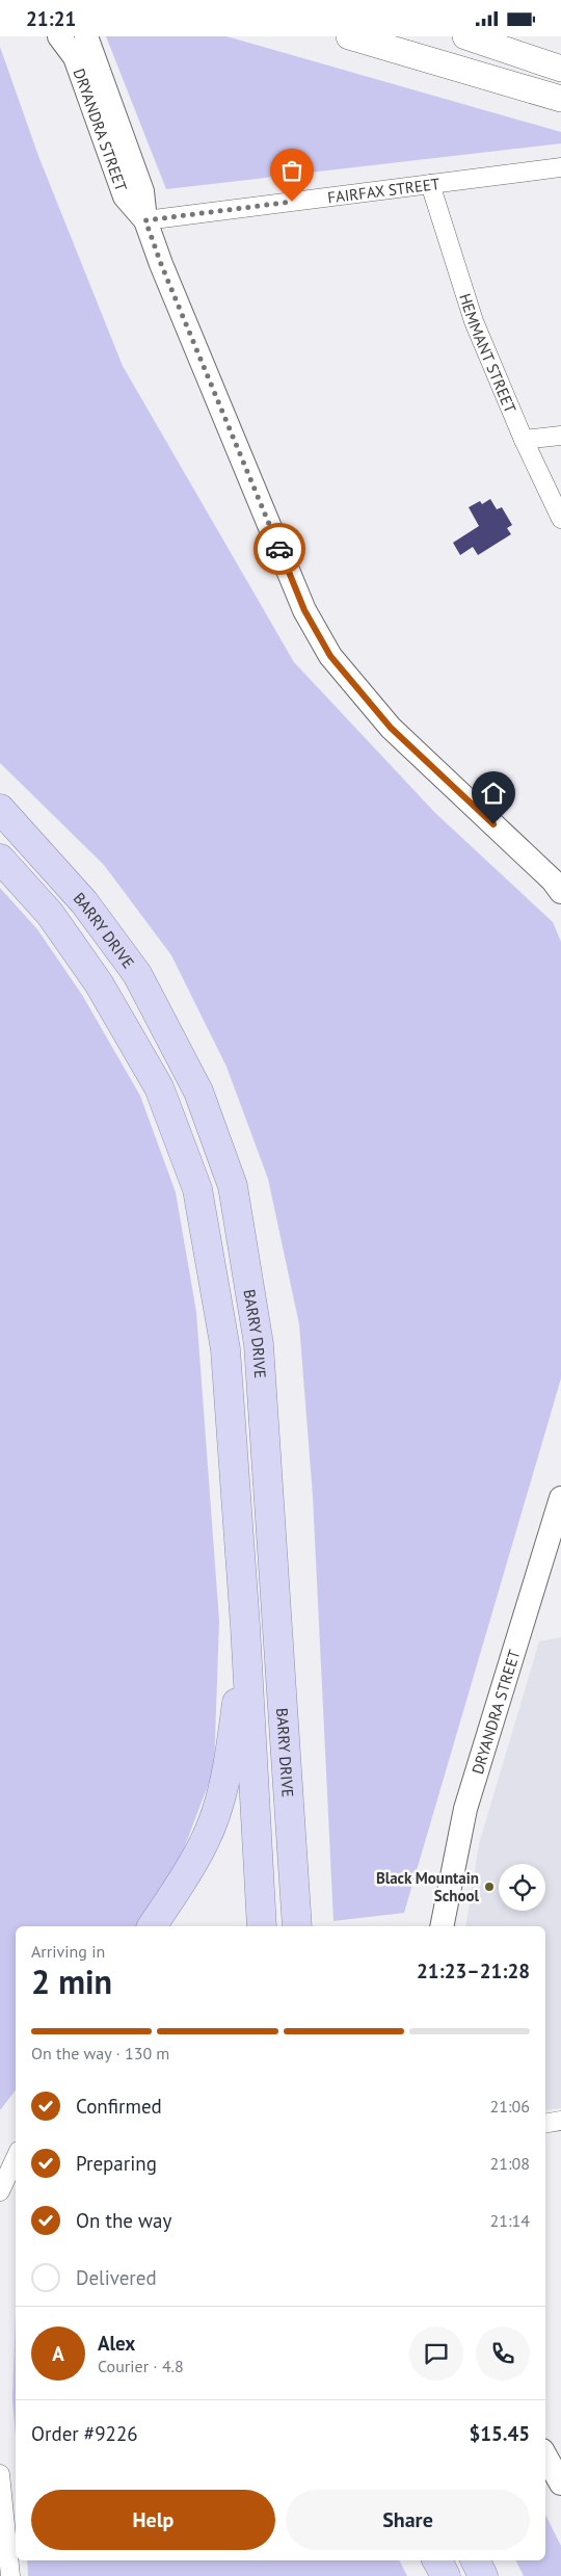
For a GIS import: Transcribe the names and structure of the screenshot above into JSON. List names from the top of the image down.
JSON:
{
  "streets": {
    "main road": ["BARRY DRIVE"],
    "street": ["DRYANDRA STREET", "FAIRFAX STREET", "HEMMANT STREET"]
  },
  "crossings": [
    ["DRYANDRA STREET", "FAIRFAX STREET"],
    ["FAIRFAX STREET", "HEMMANT STREET"]
  ],
  "places": ["Black Mountain School"],
  "page": {
    "status": "21:21",
    "heading": ["2 min", "Arriving in", "21:23–21:28"],
    "panel": [
      "Alex",
      "Courier · 4.8",
      "Order #9226",
      "$15.45"
    ],
    "bar": "On the way · 130 m",
    "list": [
      ["Confirmed", "21:06"],
      ["Preparing", "21:08"],
      ["On the way", "21:14"],
      "Delivered"
    ],
    "round": "A",
    "buttons": ["Help", "Share"]
  }
}
